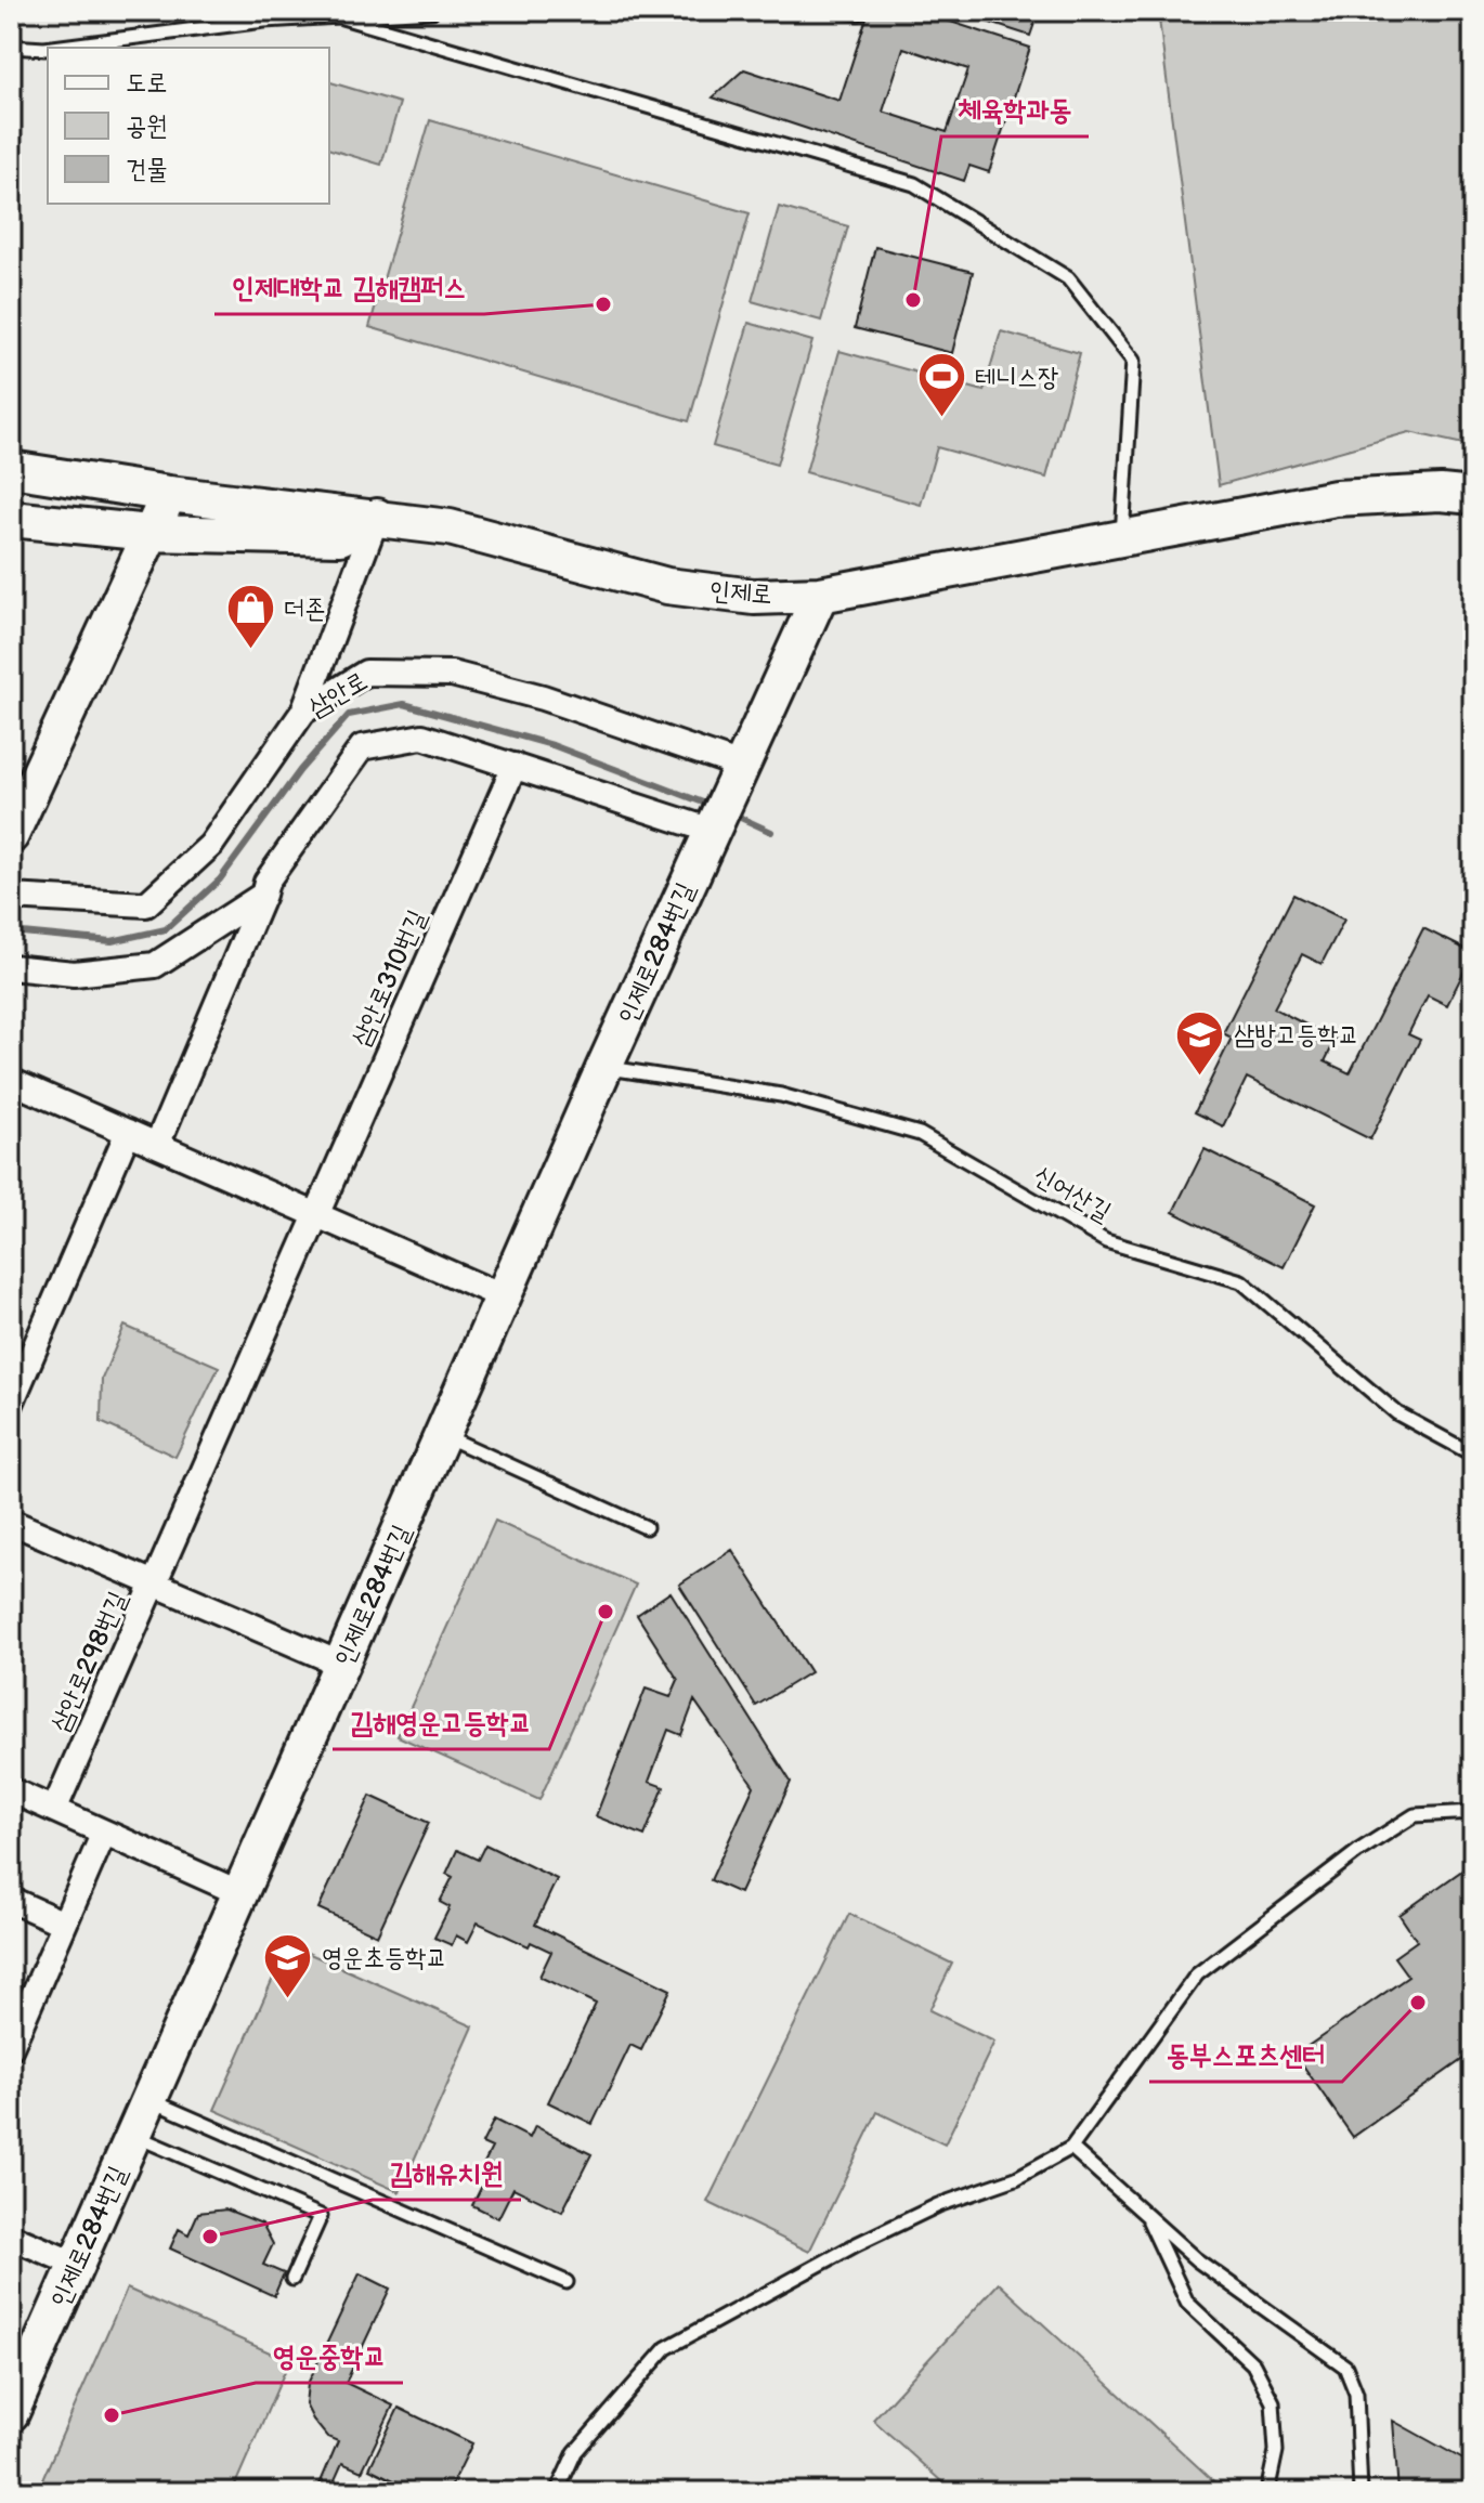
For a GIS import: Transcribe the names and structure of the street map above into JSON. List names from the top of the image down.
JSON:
{
  "streets": {
    "main road": ["인제로", "인제로284번길"],
    "street": ["삼안로", "삼안로310번길", "삼안로298번길"],
    "lane": ["신어산길"]
  },
  "crossings": [
    ["삼안로", "인제로284번길"],
    ["인제로284번길", "신어산길"],
    ["인제로284번길", "삼안로298번길"],
    ["삼안로310번길", "삼안로298번길"]
  ],
  "places": {
    "other": [
      "체육학과동",
      "인제대학교 김해캠퍼스",
      "김해영운고등학교",
      "동부스포츠센터",
      "김해유치원",
      "영운중학교"
    ],
    "sports": ["테니스장"],
    "shop": ["더존"],
    "school or university": ["삼방고등학교", "영운초등학교"]
  },
  "legend": ["도로", "공원", "건물"]
}
